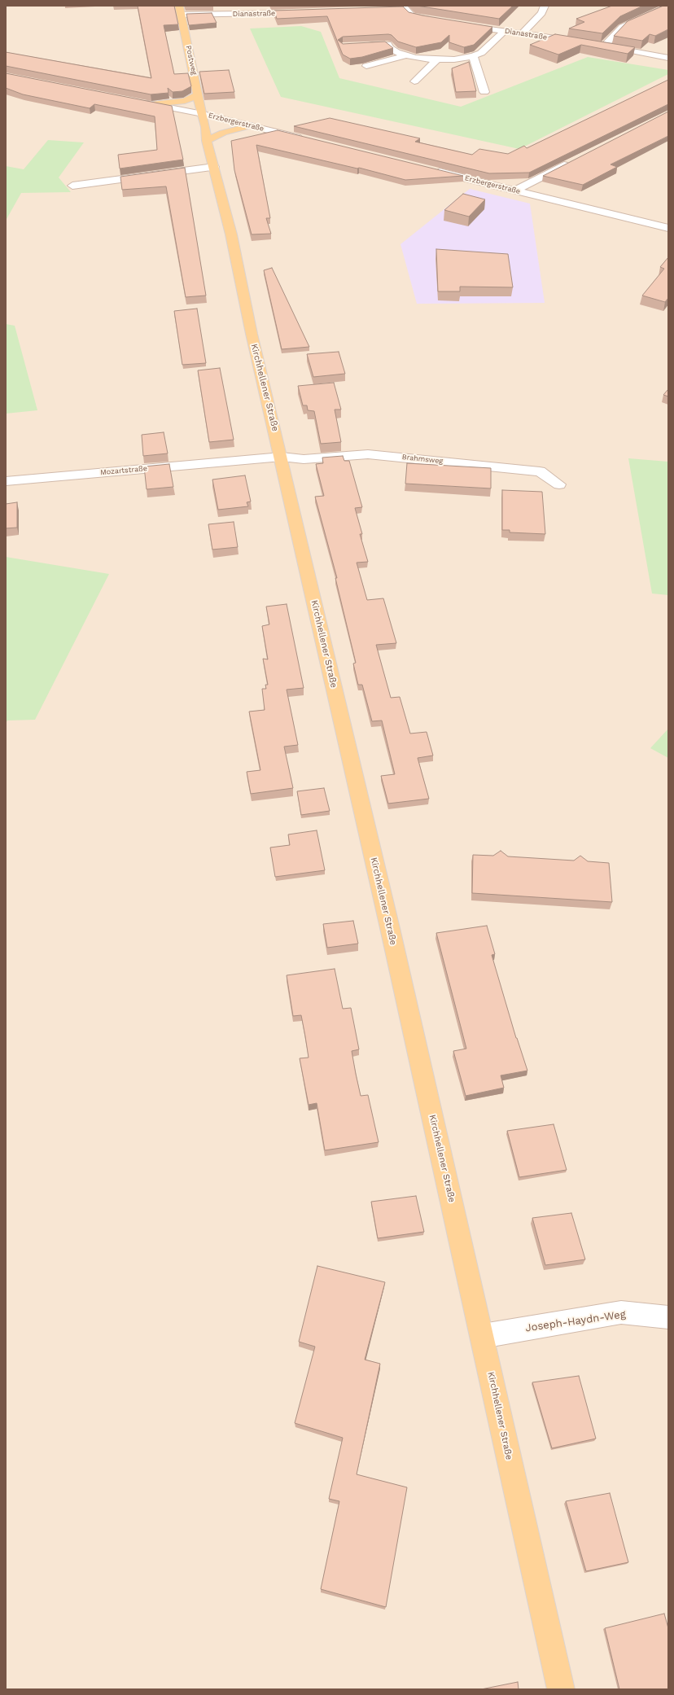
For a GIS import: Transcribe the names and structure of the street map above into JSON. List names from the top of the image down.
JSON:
{
  "streets": {
    "main road": ["Postweg", "Kirchhellener Straße"],
    "street": [
      "Dianastraße",
      "Erzbergerstraße",
      "Brahmsweg",
      "Mozartstraße",
      "Joseph-Haydn-Weg"
    ]
  },
  "crossings": [
    ["Dianastraße", "Postweg"],
    ["Postweg", "Erzbergerstraße"],
    ["Postweg", "Kirchhellener Straße"],
    ["Erzbergerstraße", "Kirchhellener Straße"],
    ["Kirchhellener Straße", "Brahmsweg"],
    ["Kirchhellener Straße", "Mozartstraße"],
    ["Kirchhellener Straße", "Joseph-Haydn-Weg"],
    ["Brahmsweg", "Mozartstraße"]
  ]
}
